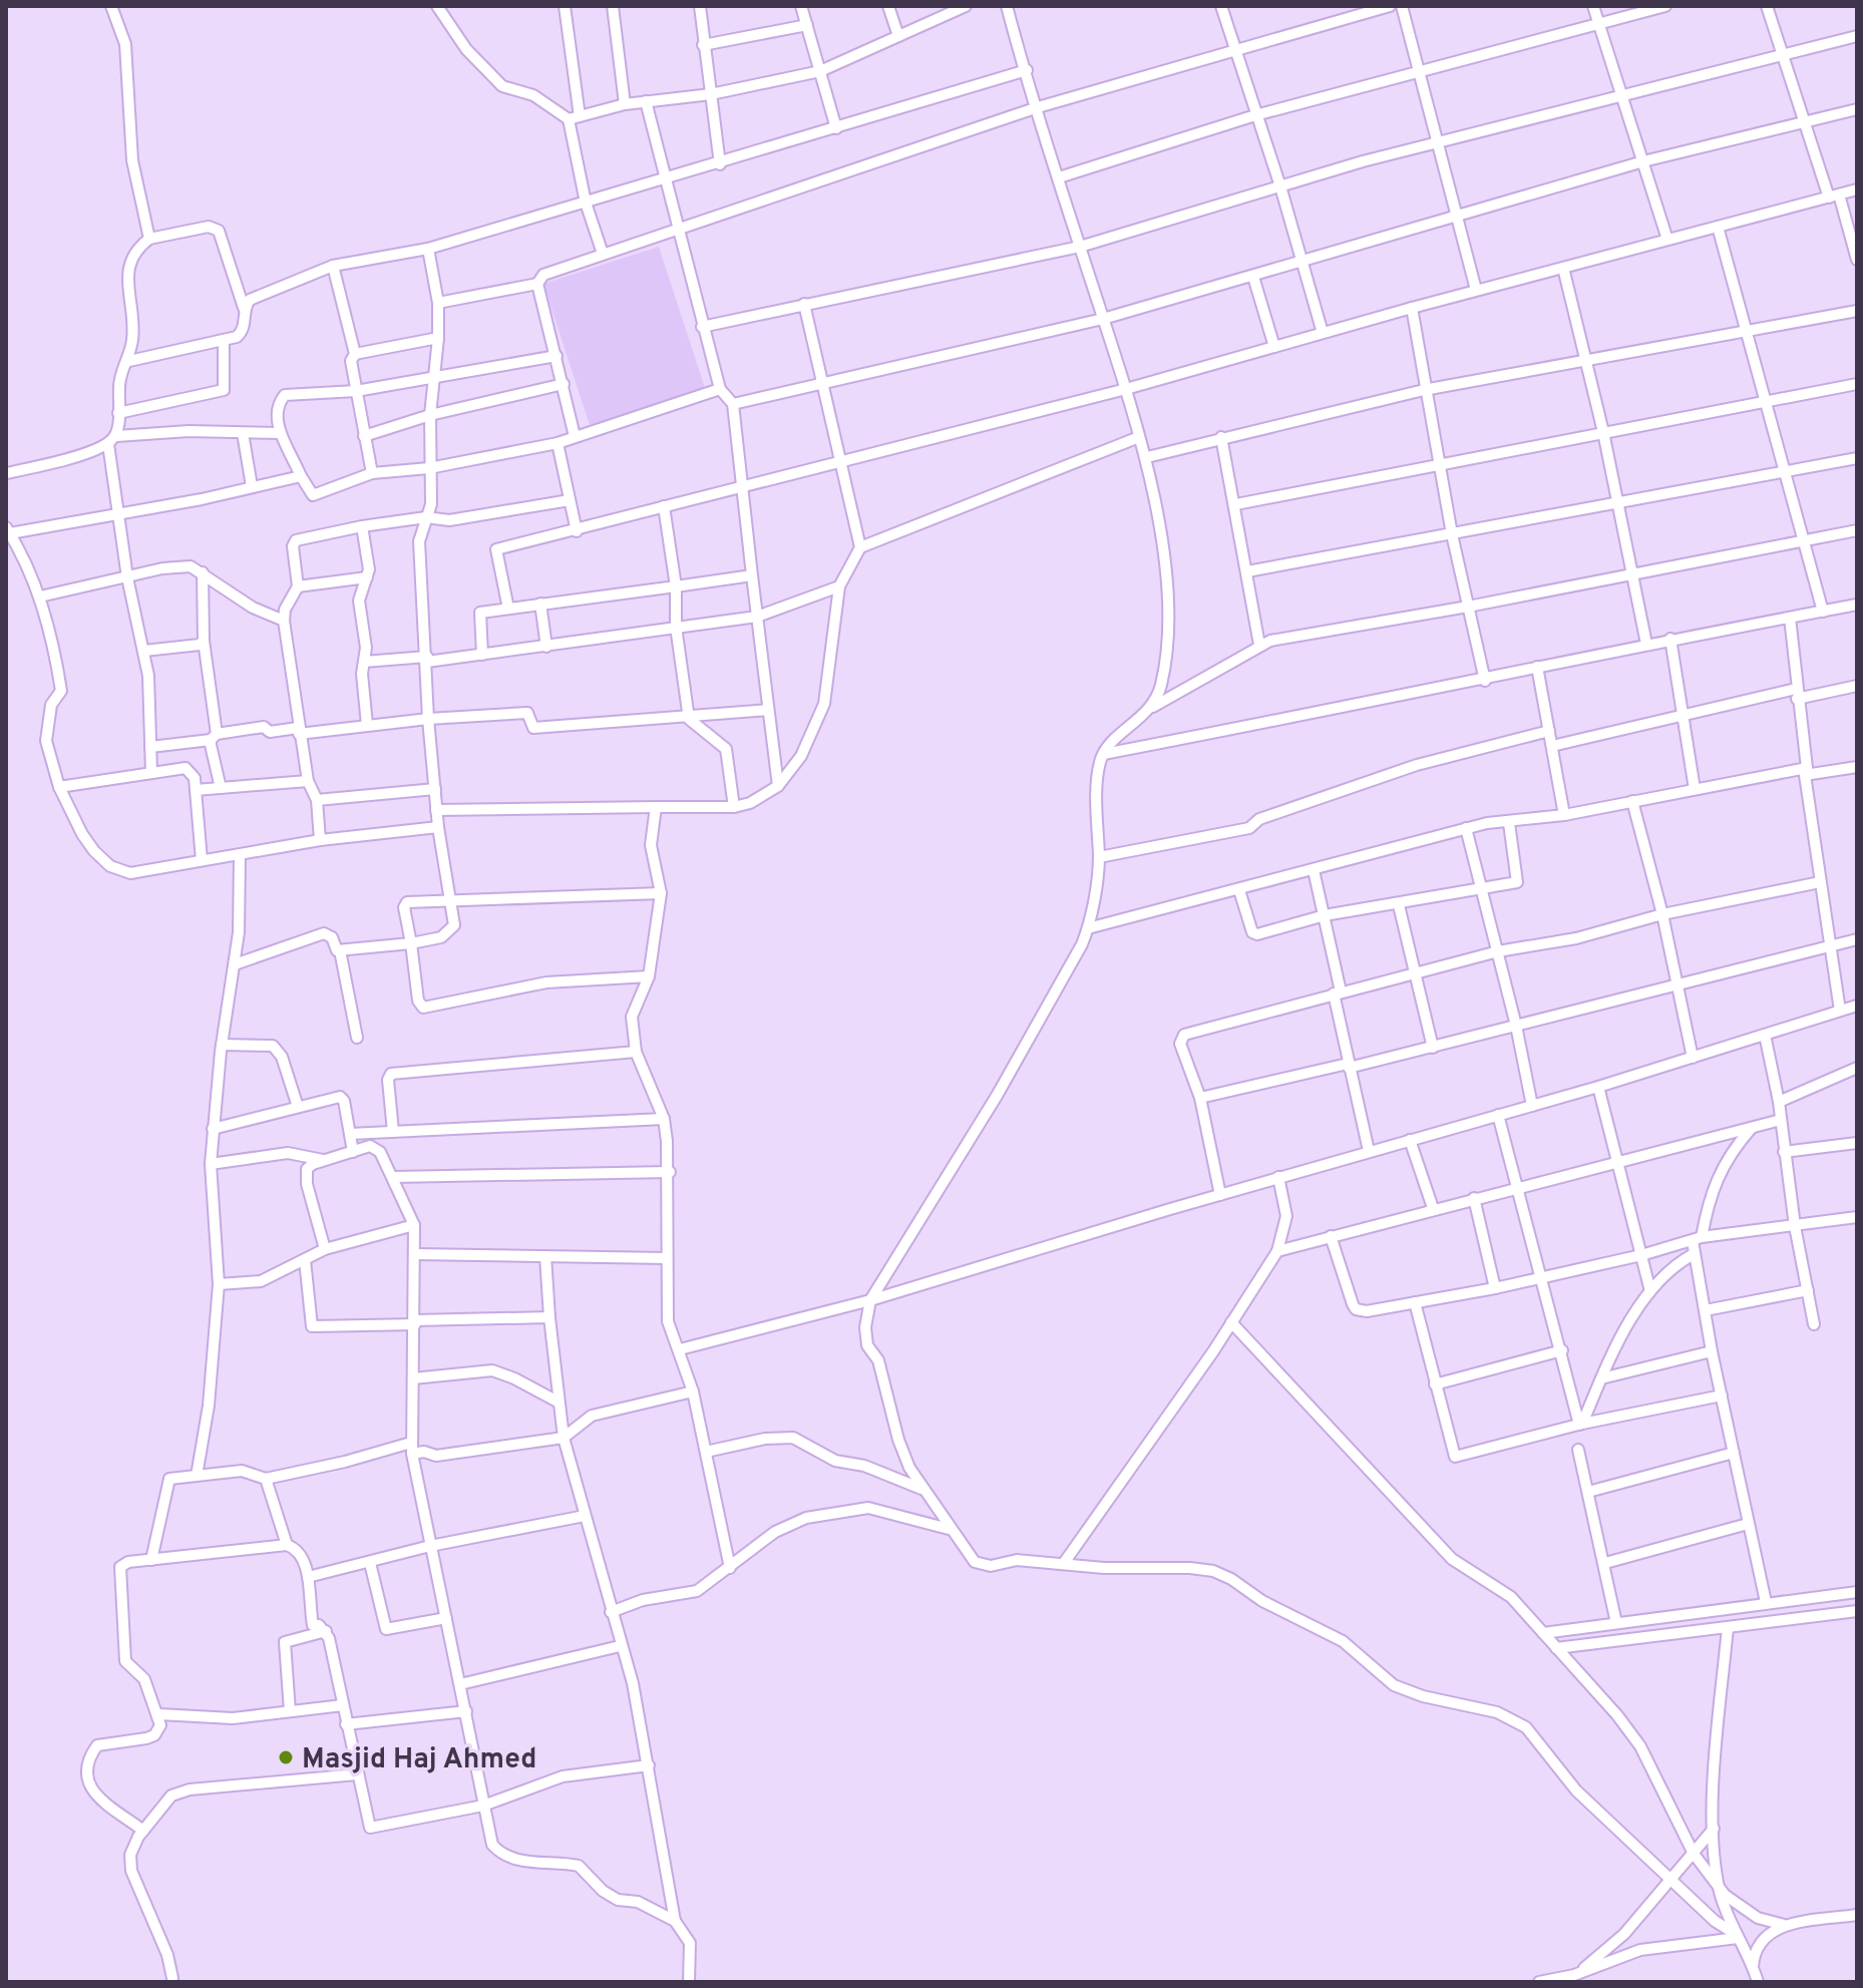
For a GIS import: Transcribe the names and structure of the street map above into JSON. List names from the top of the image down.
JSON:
{
  "places": ["Masjid Haj Ahmed"]
}
